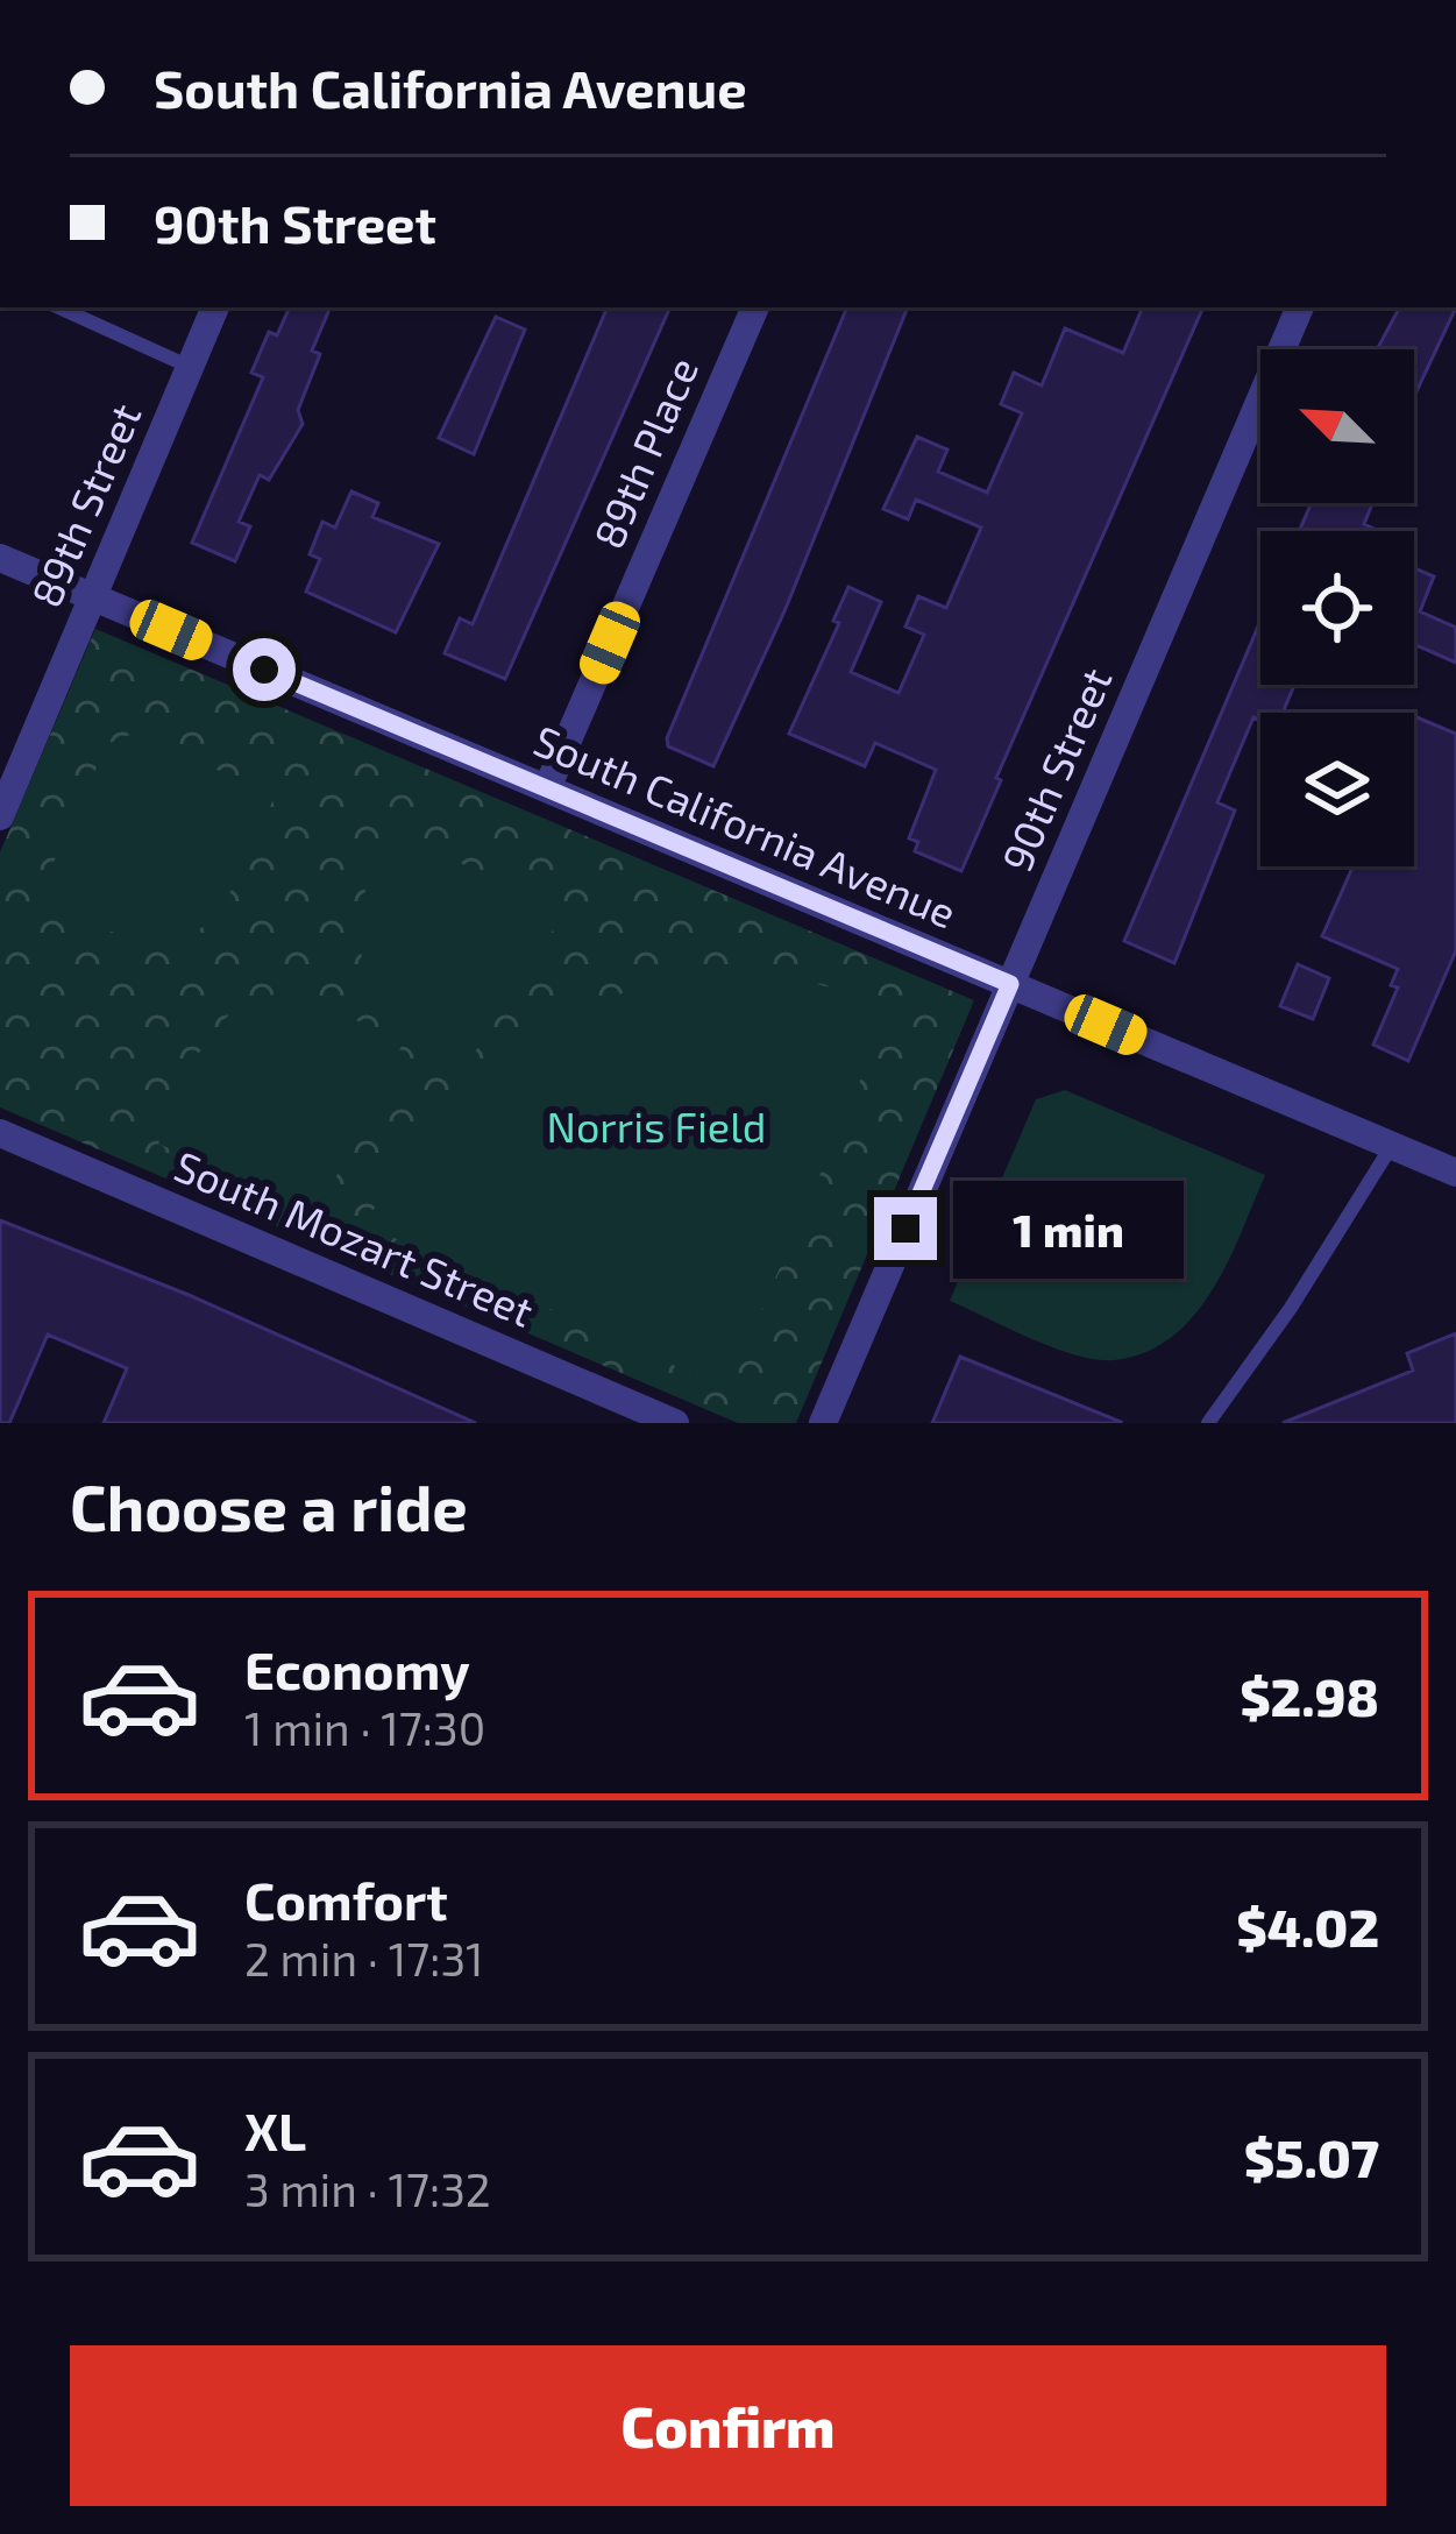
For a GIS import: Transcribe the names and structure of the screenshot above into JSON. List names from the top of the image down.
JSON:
{
  "streets": {
    "street": [
      "89th Place",
      "89th Street",
      "90th Street",
      "South California Avenue",
      "South Mozart Street"
    ]
  },
  "crossings": [
    ["89th Place", "South California Avenue"],
    ["89th Street", "South California Avenue"],
    ["90th Street", "South California Avenue"]
  ],
  "parks": ["Norris Field"],
  "north": "top left",
  "page": {
    "banner": ["South California Avenue", "90th Street"],
    "bubble": "1 min",
    "heading": "Choose a ride",
    "list": [
      {
        "name": "Economy",
        "note": "1 min · 17:30",
        "value": "$2.98"
      },
      {
        "name": "Comfort",
        "note": "2 min · 17:31",
        "value": "$4.02"
      },
      {
        "name": "XL",
        "note": "3 min · 17:32",
        "value": "$5.07"
      }
    ],
    "buttons": "Confirm"
  }
}
